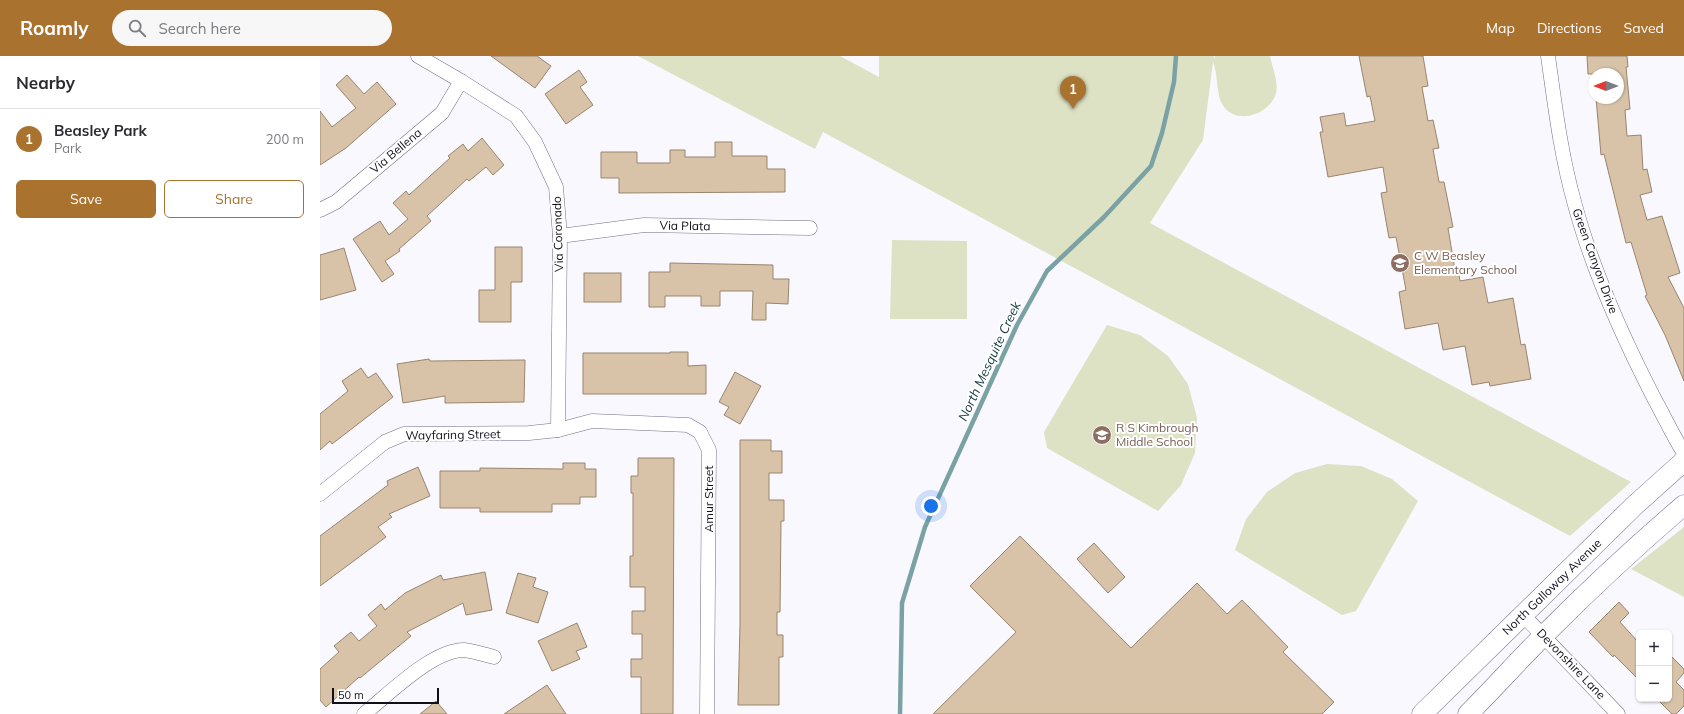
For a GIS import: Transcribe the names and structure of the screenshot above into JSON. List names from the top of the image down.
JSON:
{
  "streets": {
    "main road": ["North Galloway Avenue"],
    "street": [
      "Via Bellena",
      "Via Plata",
      "Via Coronado",
      "Green Canyon Drive",
      "Wayfaring Street",
      "Amur Street",
      "Devonshire Lane"
    ]
  },
  "crossings": [
    ["Via Bellena", "Via Coronado"],
    ["Via Plata", "Via Coronado"],
    ["Via Coronado", "Wayfaring Street"],
    ["Via Coronado", "Amur Street"],
    ["Wayfaring Street", "Amur Street"],
    ["North Galloway Avenue", "Devonshire Lane"]
  ],
  "water": ["North Mesquite Creek"],
  "places": {
    "school or university": ["C W Beasley Elementary School", "R S Kimbrough Middle School"]
  },
  "scale_bar": "50 m",
  "north": "left",
  "page": {
    "header": "Roamly",
    "search": "Search here",
    "nav": ["Map", "Directions", "Saved"],
    "heading": "Nearby",
    "pins": "1",
    "list": [
      {
        "mark": "1",
        "name": "Beasley Park",
        "note": "Park",
        "value": "200 m"
      }
    ],
    "buttons": ["Save", "Share"],
    "map_buttons": ["+", "−"],
    "scale": "50 m"
  }
}
